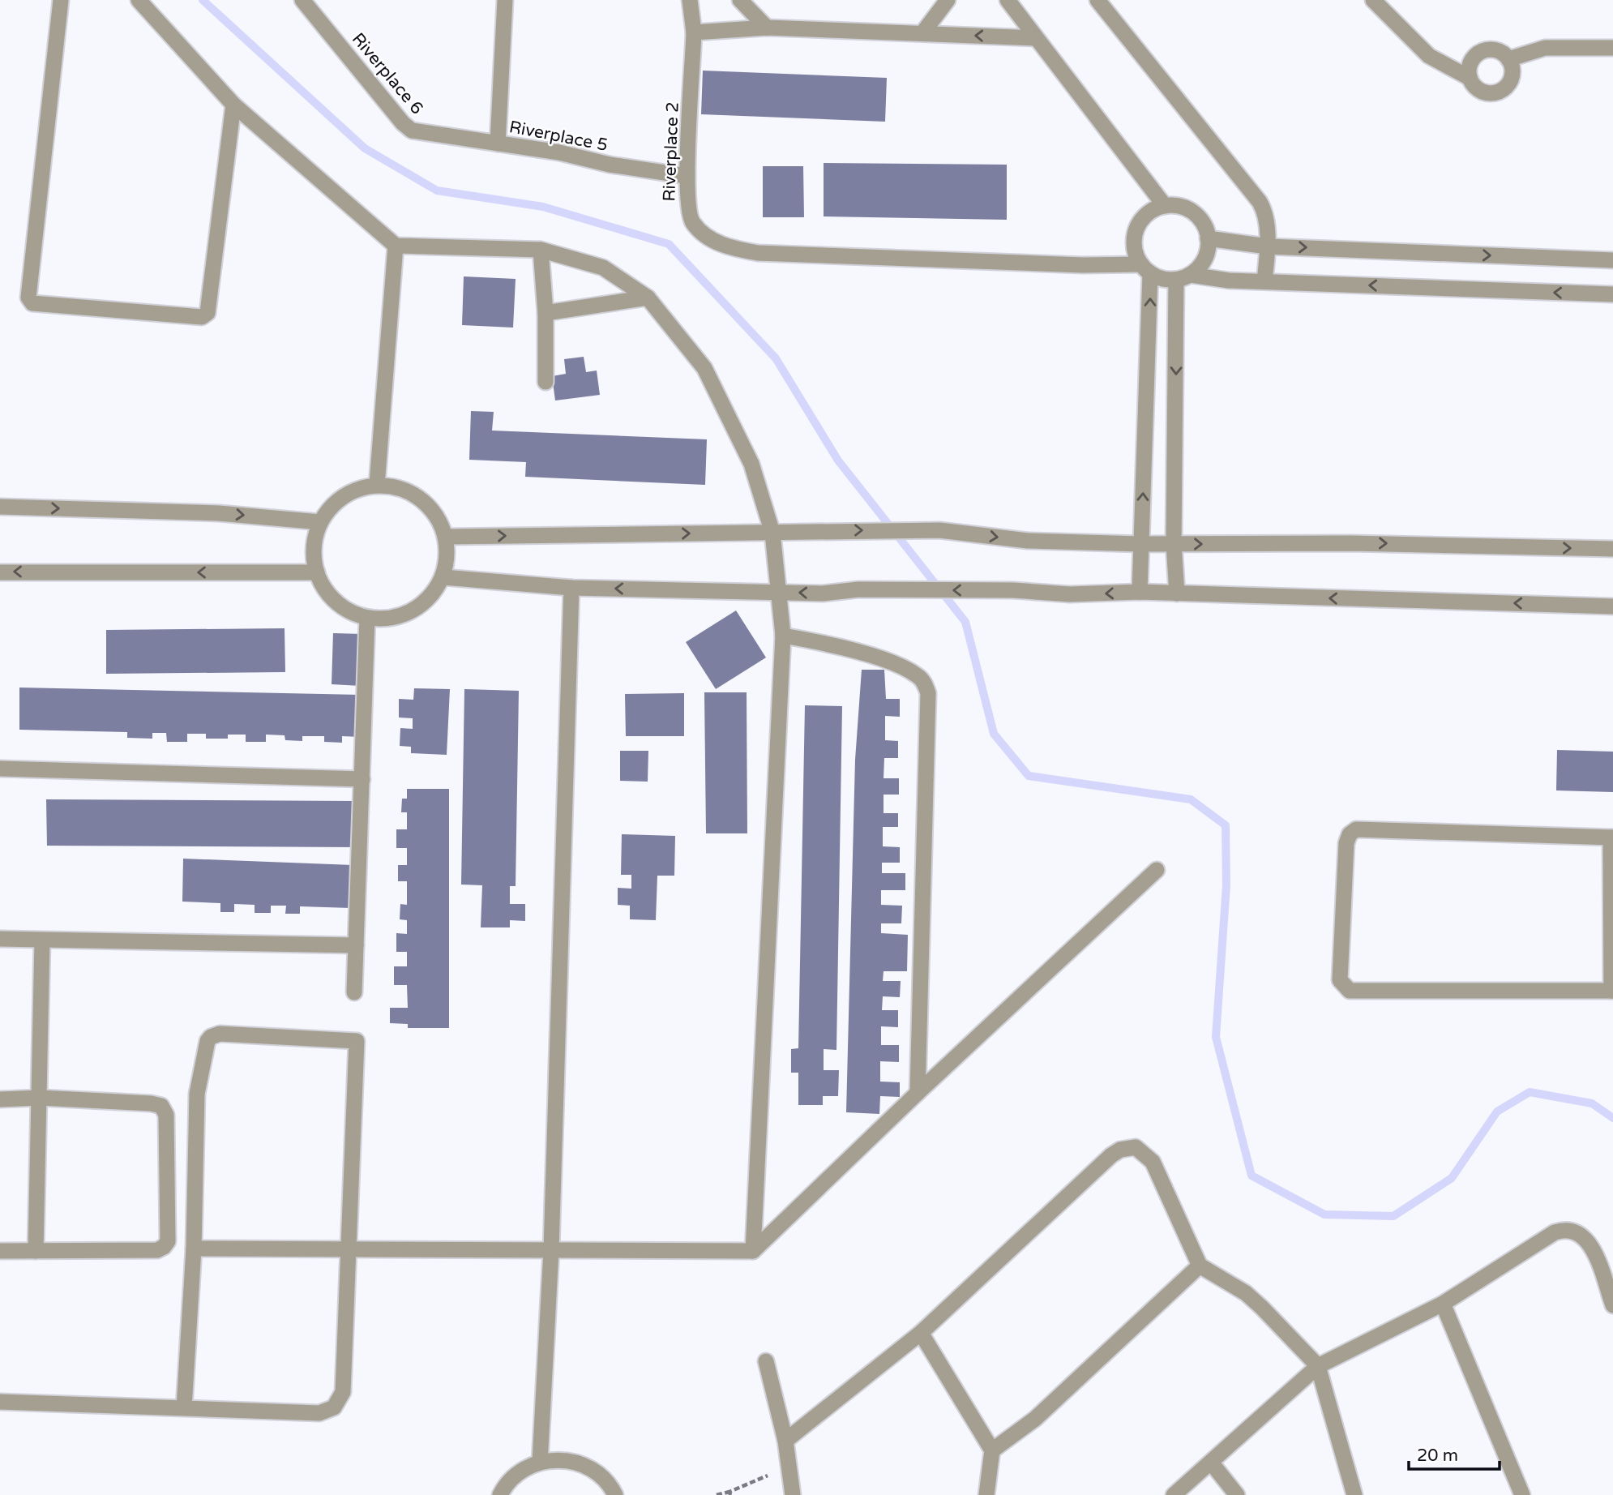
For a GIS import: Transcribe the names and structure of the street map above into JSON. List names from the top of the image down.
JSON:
{
  "streets": {
    "street": ["Riverplace 6", "Riverplace 5", "Riverplace 2"]
  },
  "crossings": [
    ["Riverplace 6", "Riverplace 5"],
    ["Riverplace 5", "Riverplace 2"]
  ],
  "scale_bar": "20 m"
}
